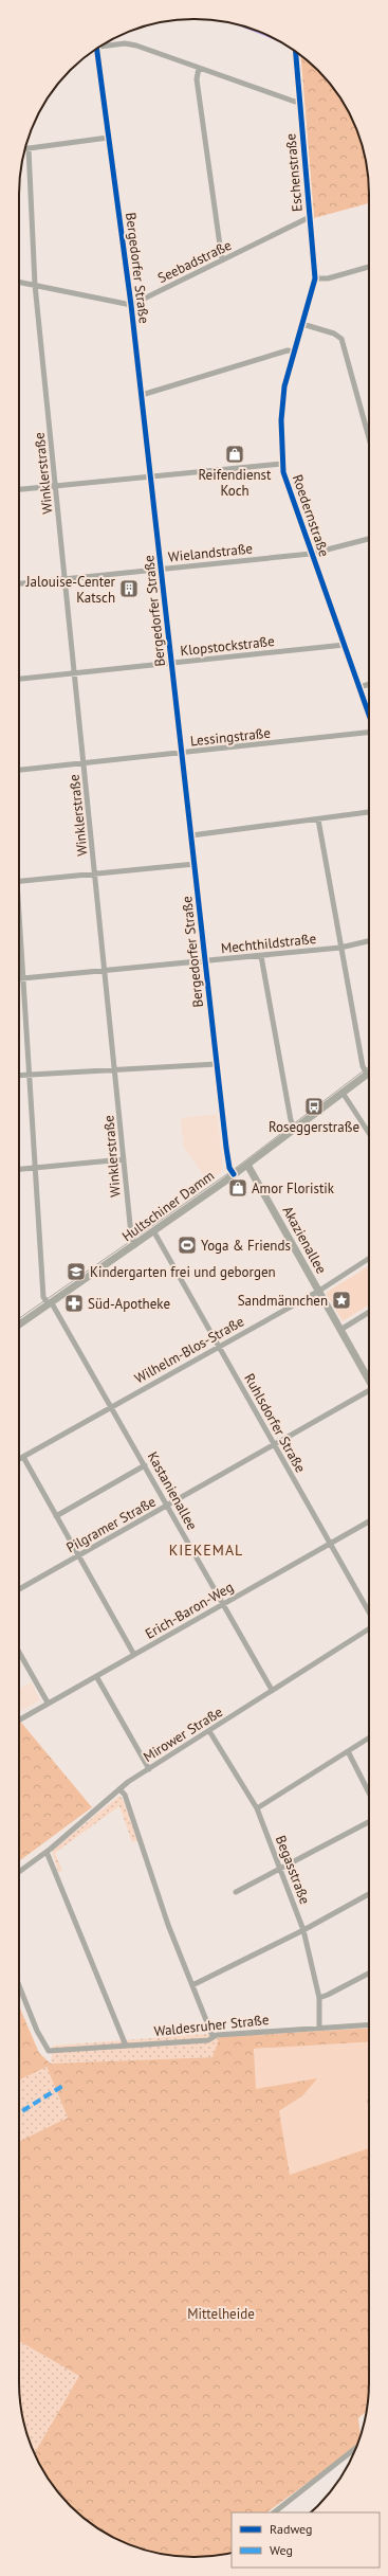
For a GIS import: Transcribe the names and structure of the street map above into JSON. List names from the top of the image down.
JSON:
{
  "streets": {
    "main road": ["Hultschiner Damm", "Akazienallee"],
    "street": [
      "Eschenstraße",
      "Seebadstraße",
      "Bergedorfer Straße",
      "Winklerstraße",
      "Roedernstraße",
      "Wielandstraße",
      "Klopstockstraße",
      "Lessingstraße",
      "Mechthildstraße",
      "Wilhelm-Blos-Straße",
      "Ruhlsdorfer Straße",
      "Kastanienallee",
      "Pilgramer Straße",
      "Erich-Baron-Weg",
      "Mirower Straße",
      "Begasstraße",
      "Waldesruher Straße"
    ]
  },
  "crossings": [
    ["Eschenstraße", "Seebadstraße"],
    ["Eschenstraße", "Roedernstraße"],
    ["Seebadstraße", "Bergedorfer Straße"],
    ["Bergedorfer Straße", "Wielandstraße"],
    ["Bergedorfer Straße", "Klopstockstraße"],
    ["Bergedorfer Straße", "Lessingstraße"],
    ["Bergedorfer Straße", "Mechthildstraße"],
    ["Bergedorfer Straße", "Hultschiner Damm"],
    ["Winklerstraße", "Wielandstraße"],
    ["Winklerstraße", "Klopstockstraße"],
    ["Winklerstraße", "Lessingstraße"],
    ["Winklerstraße", "Mechthildstraße"],
    ["Winklerstraße", "Hultschiner Damm"],
    ["Roedernstraße", "Wielandstraße"],
    ["Roedernstraße", "Klopstockstraße"],
    ["Mechthildstraße", "Kastanienallee"],
    ["Hultschiner Damm", "Akazienallee"],
    ["Hultschiner Damm", "Ruhlsdorfer Straße"],
    ["Hultschiner Damm", "Kastanienallee"],
    ["Akazienallee", "Wilhelm-Blos-Straße"],
    ["Wilhelm-Blos-Straße", "Ruhlsdorfer Straße"],
    ["Wilhelm-Blos-Straße", "Kastanienallee"],
    ["Ruhlsdorfer Straße", "Pilgramer Straße"],
    ["Ruhlsdorfer Straße", "Erich-Baron-Weg"],
    ["Kastanienallee", "Pilgramer Straße"],
    ["Kastanienallee", "Erich-Baron-Weg"],
    ["Kastanienallee", "Mirower Straße"],
    ["Mirower Straße", "Begasstraße"],
    ["Begasstraße", "Waldesruher Straße"]
  ],
  "districts": ["KIEKEMAL"],
  "parks": ["Mittelheide"],
  "places": {
    "shop": ["Reifendienst Koch", "Amor Floristik"],
    "building": ["Jalouise-Center Katsch"],
    "bus stop": ["Roseggerstraße"],
    "sports": ["Yoga & Friends"],
    "school or university": ["Kindergarten frei und geborgen"],
    "place": ["Sandmännchen"],
    "pharmacy": ["Süd-Apotheke"]
  },
  "legend": ["Radweg", "Weg"]
}
